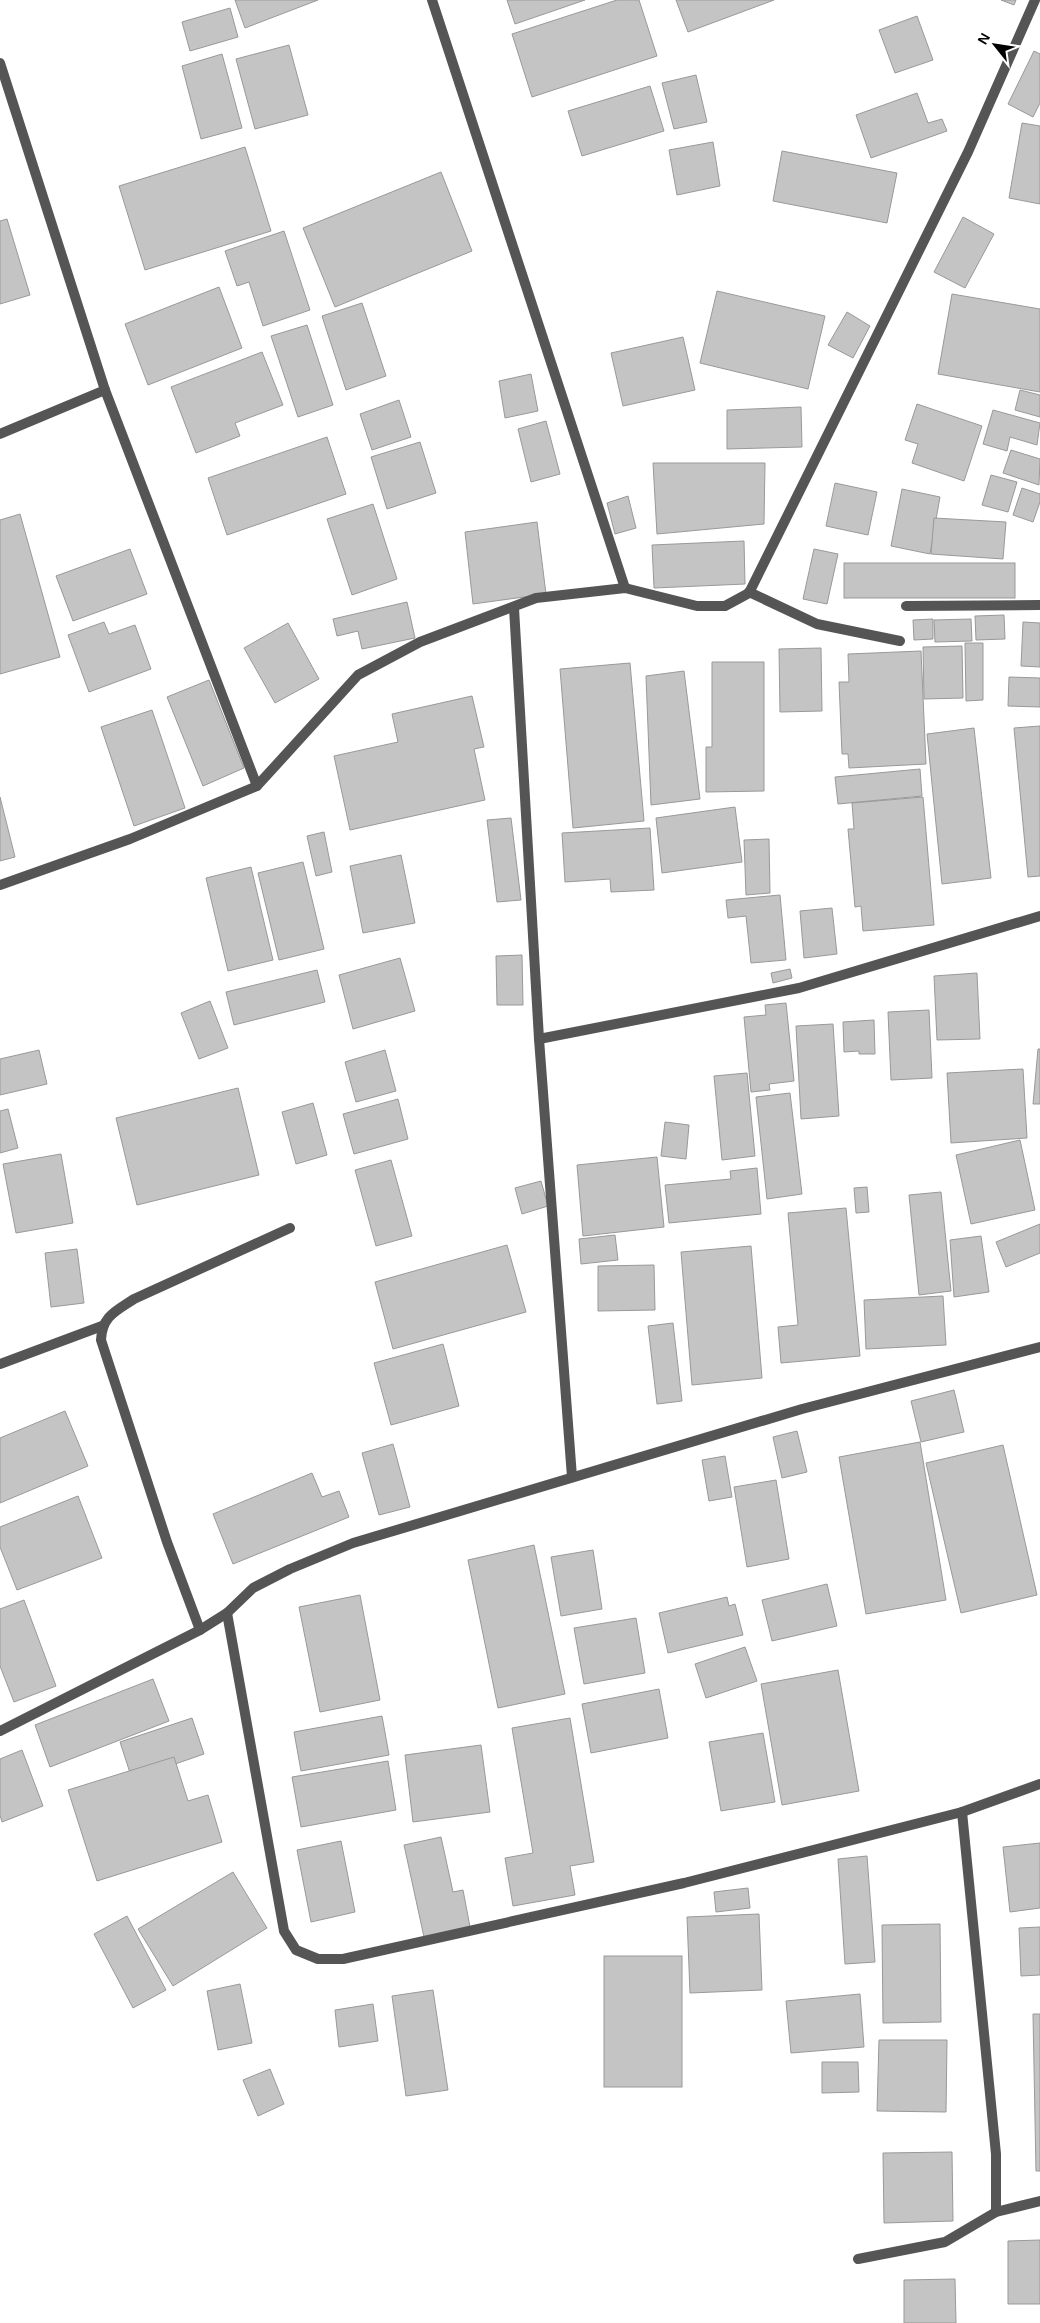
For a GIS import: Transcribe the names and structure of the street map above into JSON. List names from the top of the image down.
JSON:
{
  "north": "top left"
}
